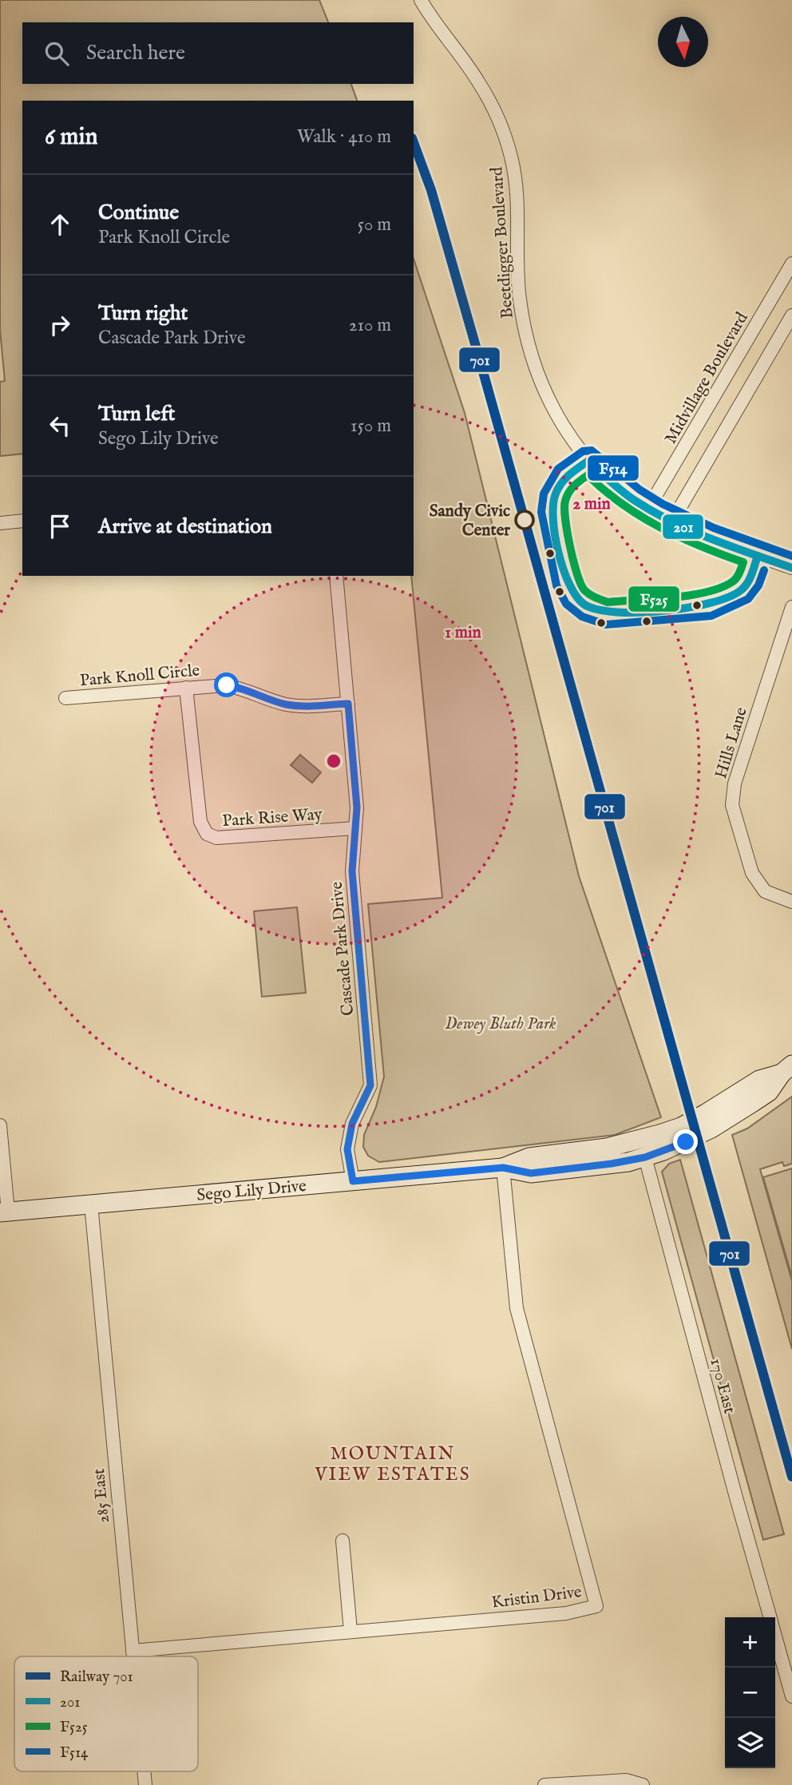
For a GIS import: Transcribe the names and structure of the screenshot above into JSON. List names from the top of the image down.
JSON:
{
  "streets": {
    "main road": ["Sego Lily Drive"],
    "street": [
      "Beetdigger Boulevard",
      "Midvillage Boulevard",
      "Park Knoll Circle",
      "Hills Lane",
      "Park Rise Way",
      "Cascade Park Drive",
      "170 East",
      "285 East",
      "Kristin Drive"
    ]
  },
  "crossings": [
    ["Beetdigger Boulevard", "Midvillage Boulevard"],
    ["Park Knoll Circle", "Park Rise Way"],
    ["Park Knoll Circle", "Cascade Park Drive"],
    ["Park Rise Way", "Cascade Park Drive"],
    ["Cascade Park Drive", "Sego Lily Drive"],
    ["Sego Lily Drive", "170 East"],
    ["Sego Lily Drive", "285 East"],
    ["Sego Lily Drive", "Kristin Drive"],
    ["285 East", "Kristin Drive"]
  ],
  "districts": ["MOUNTAIN VIEW ESTATES"],
  "parks": ["Dewey Bluth Park"],
  "places": ["Sandy Civic Center"],
  "lines": [
    "rail line 701",
    "transit line F514",
    "transit line 201",
    "transit line F525"
  ],
  "legend": [
    "Railway 701",
    "201",
    "F525",
    "F514"
  ],
  "north": "bottom",
  "page": {
    "search": "Search here",
    "heading": ["6 min", "Walk · 410 m"],
    "list": [
      ["Continue", "Park Knoll Circle", "50 m"],
      ["Turn right", "Cascade Park Drive", "210 m"],
      ["Turn left", "Sego Lily Drive", "150 m"],
      "Arrive at destination"
    ],
    "map_buttons": ["+", "−"]
  },
  "rings": ["2 min", "1 min"]
}
